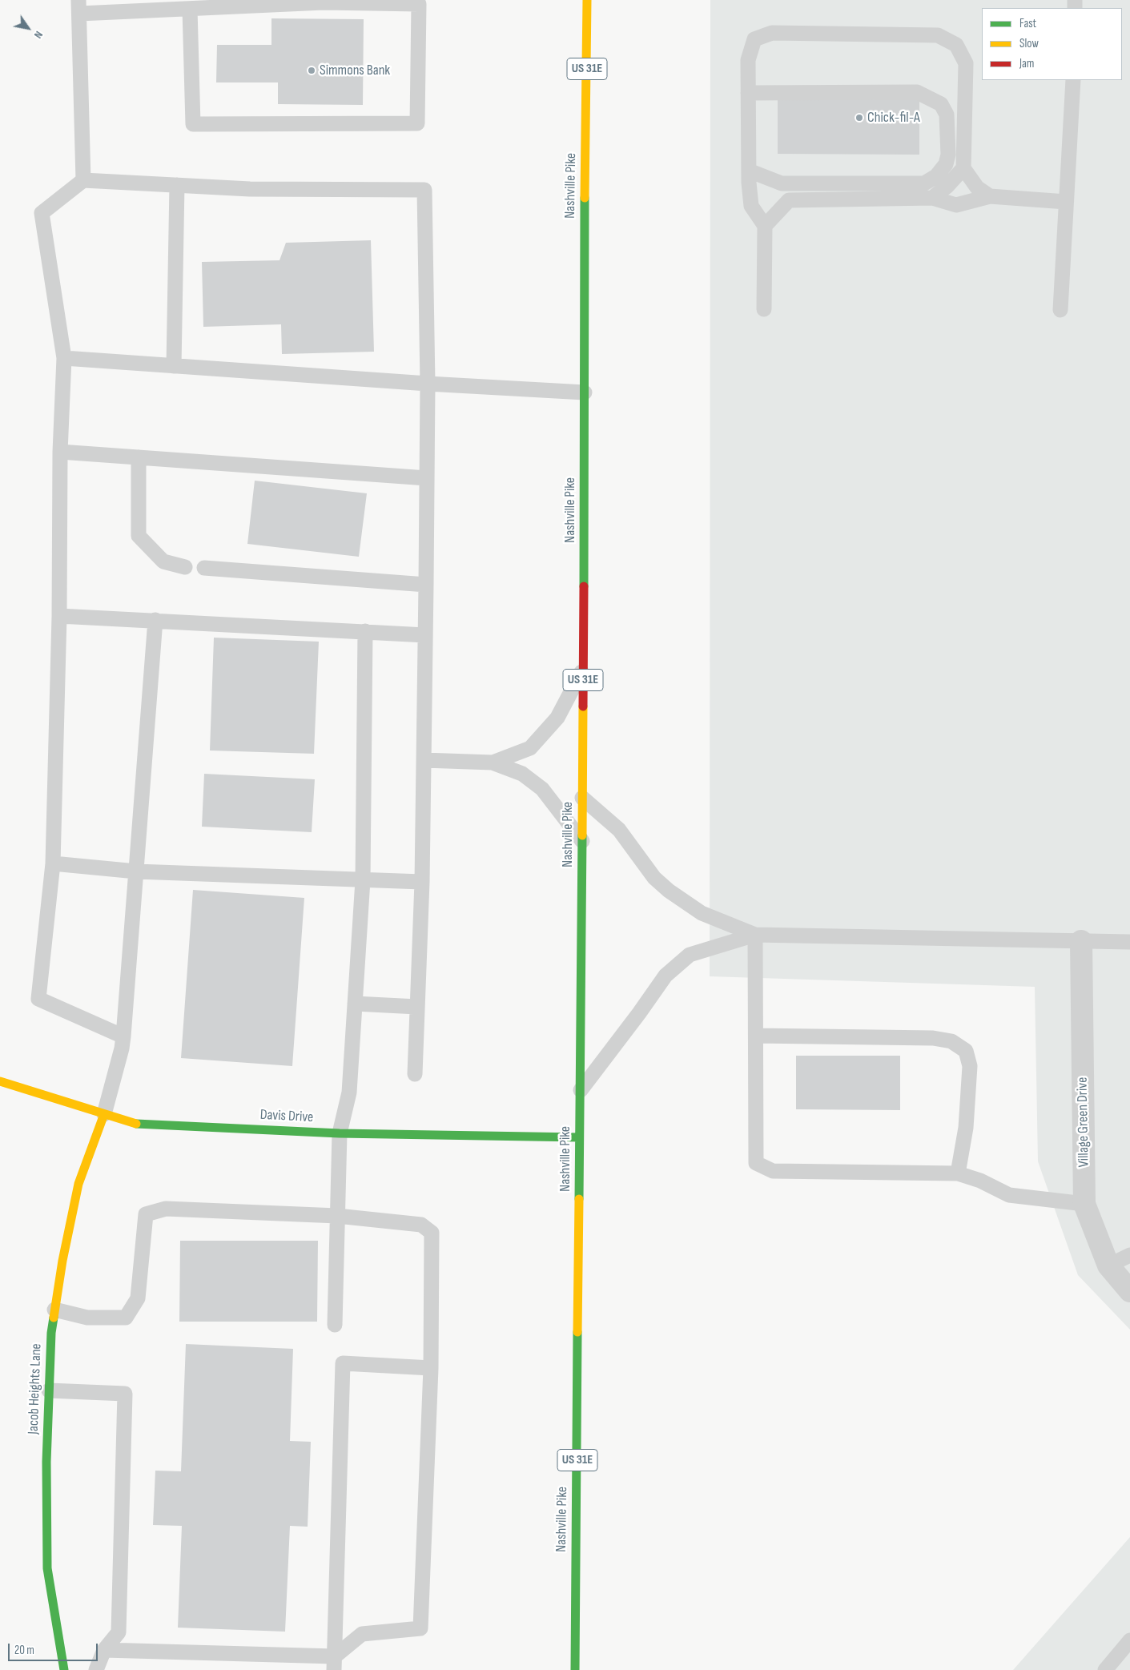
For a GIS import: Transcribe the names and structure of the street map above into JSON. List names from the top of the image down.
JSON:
{
  "streets": {
    "main road": [
      "US 31E",
      "Nashville Pike",
      "Davis Drive",
      "Jacob Heights Lane"
    ],
    "street": ["Village Green Drive"]
  },
  "crossings": [
    ["Nashville Pike", "Davis Drive"],
    ["Davis Drive", "Jacob Heights Lane"]
  ],
  "places": ["Simmons Bank", "Chick-fil-A"],
  "legend": ["Fast", "Slow", "Jam"],
  "scale_bar": "20 m",
  "north": "bottom right"
}
